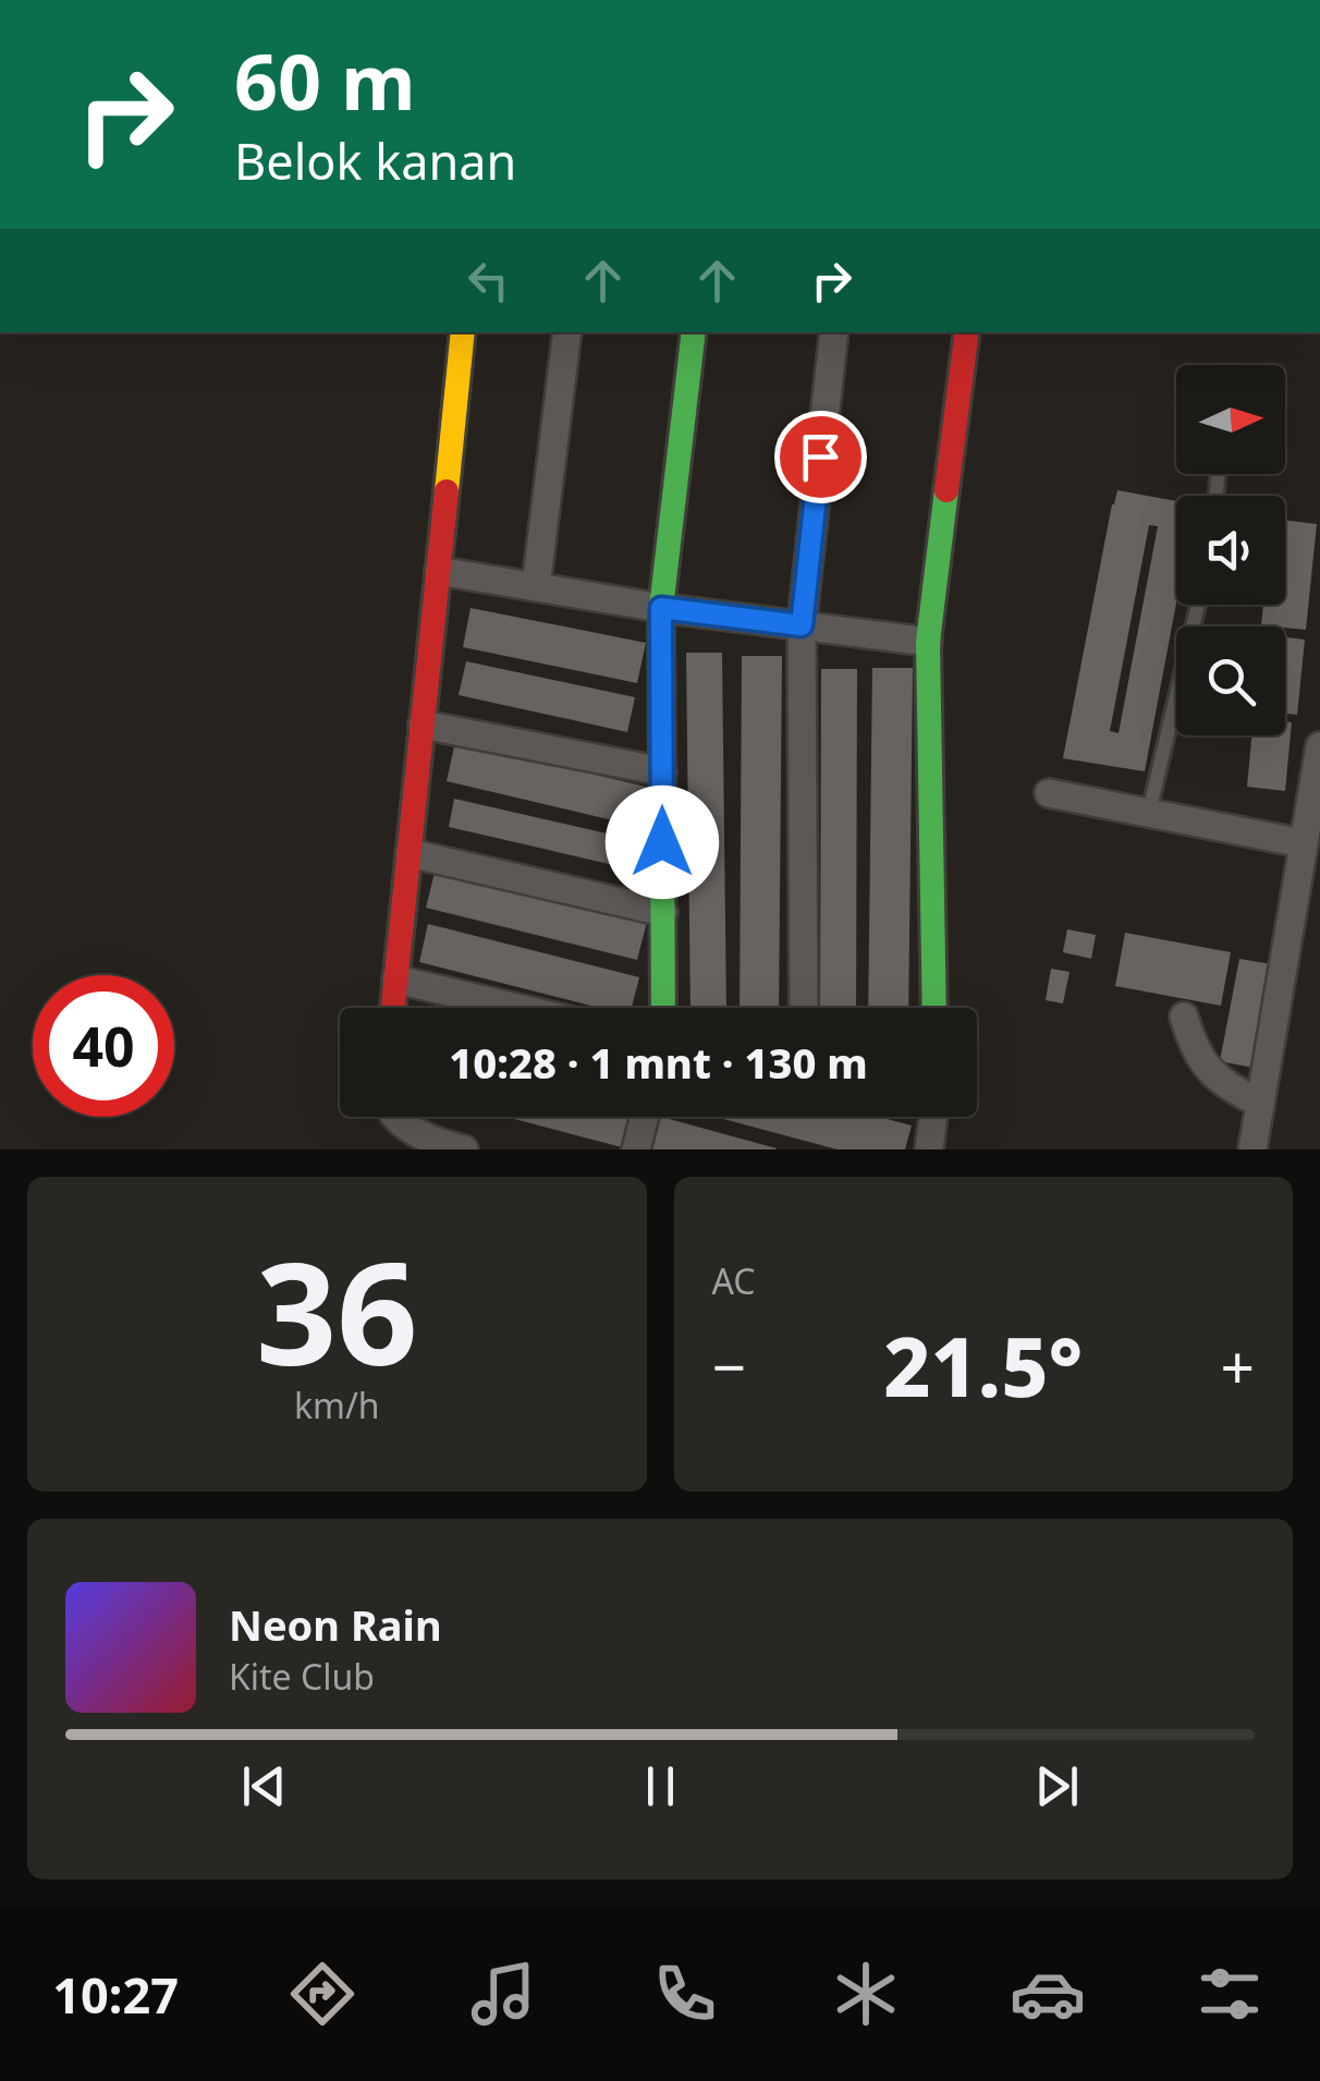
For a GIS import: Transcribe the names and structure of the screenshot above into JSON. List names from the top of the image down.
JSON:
{
  "north": "right",
  "page": {
    "turn": ["60 m", "Belok kanan"],
    "limit": "40",
    "trip": "10:28 · 1 mnt · 130 m",
    "tile": [
      ["36", "km/h"],
      "AC"
    ],
    "heat": ["−", "21.5°", "+"],
    "song": ["Neon Rain", "Kite Club"],
    "tabs": "10:27"
  }
}
